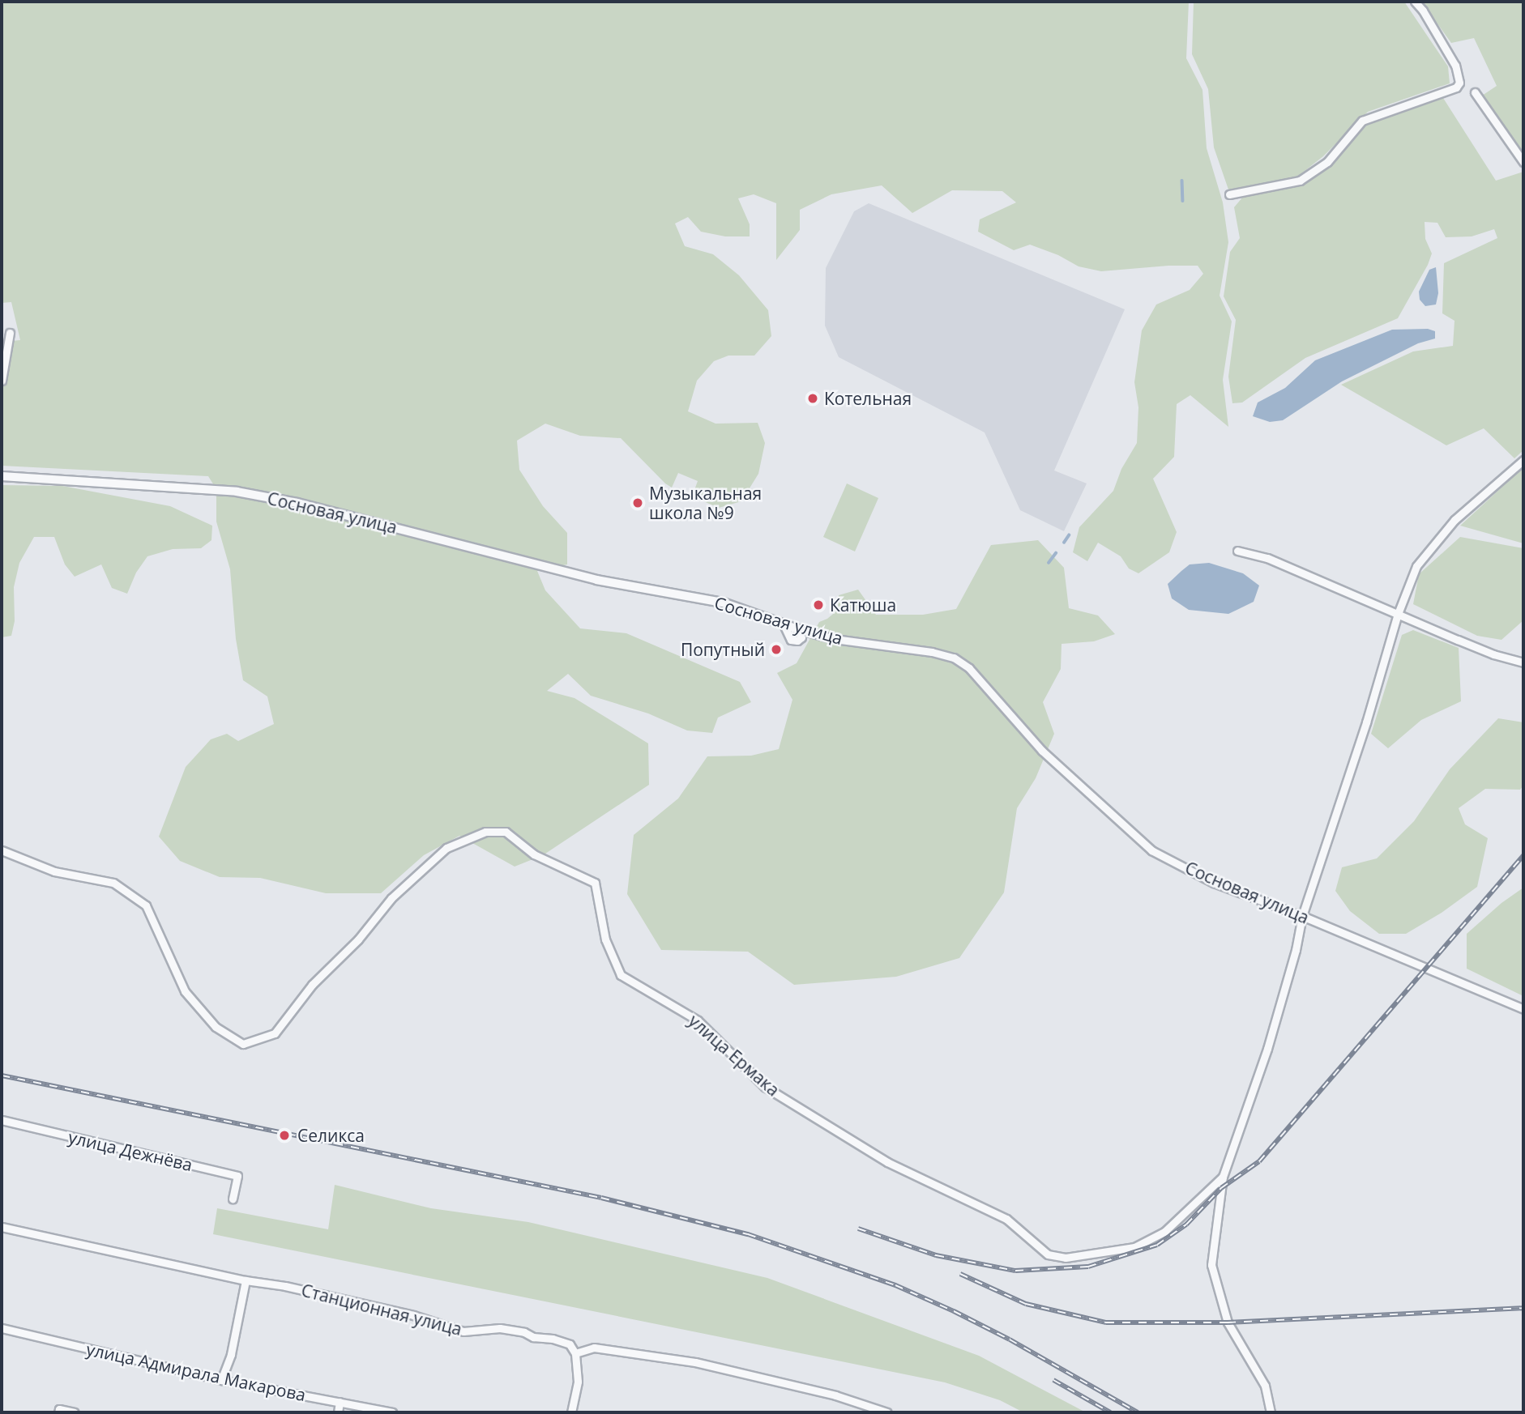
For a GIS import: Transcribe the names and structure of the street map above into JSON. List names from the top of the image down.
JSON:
{
  "streets": {
    "street": [
      "Сосновая улица",
      "улица Ермака",
      "улица Дежнёва",
      "Станционная улица",
      "улица Адмирала Макарова"
    ]
  },
  "places": [
    "Котельная",
    "Музыкальная школа №9",
    "Катюша",
    "Попутный",
    "Селикса"
  ]
}
